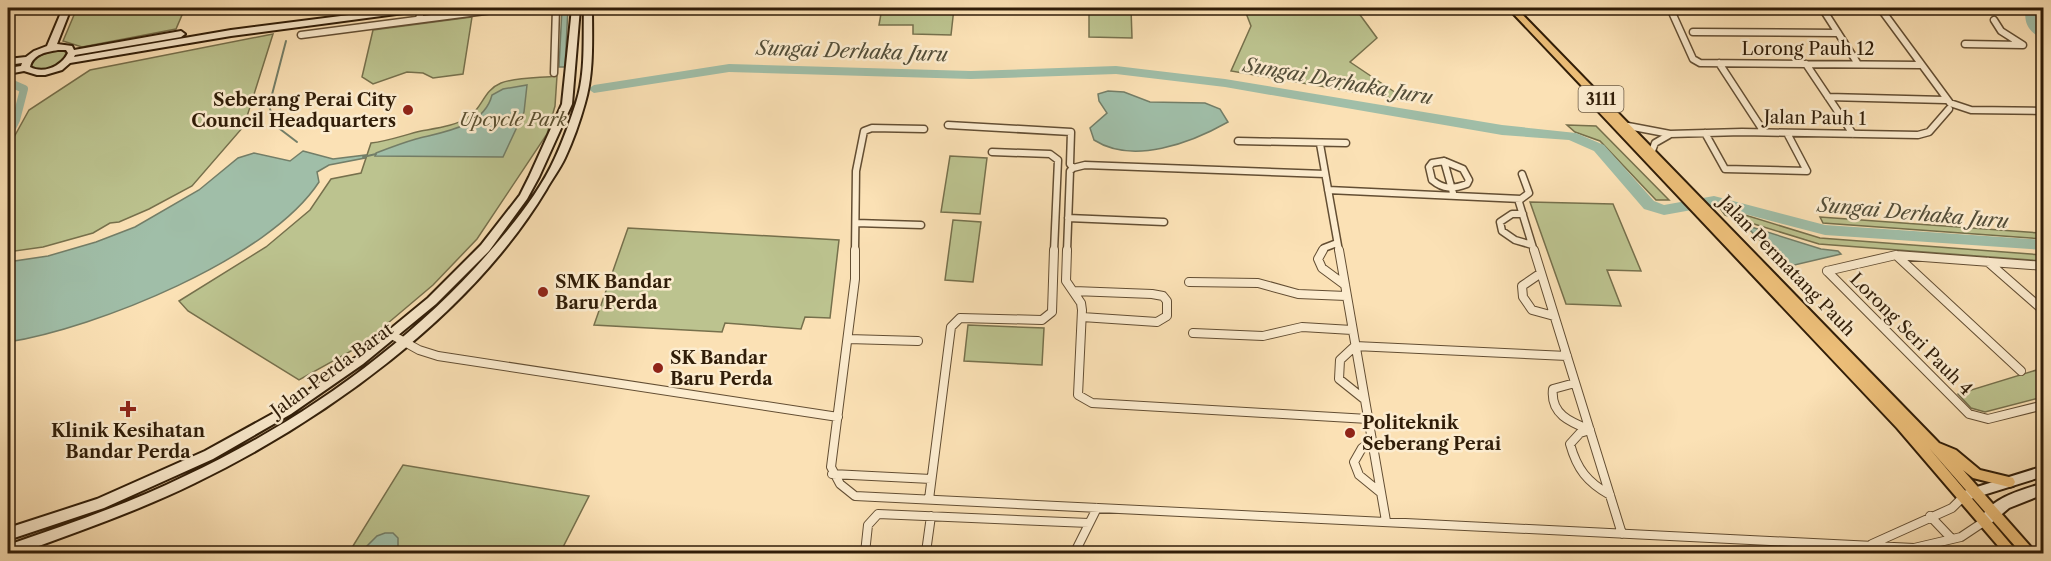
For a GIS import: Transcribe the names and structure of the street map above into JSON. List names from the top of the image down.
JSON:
{
  "streets": {
    "main road": ["3111", "Jalan Permatang Pauh"],
    "street": [
      "Lorong Pauh 12",
      "Jalan Pauh 1",
      "Lorong Seri Pauh 4",
      "Jalan Perda Barat"
    ]
  },
  "crossings": [
    ["Jalan Pauh 1", "Jalan Permatang Pauh"]
  ],
  "water": ["Sungai Derhaka Juru"],
  "parks": ["Upcycle Park"],
  "places": {
    "other": [
      "Seberang Perai City Council Headquarters",
      "SMK Bandar Baru Perda",
      "SK Bandar Baru Perda",
      "Politeknik Seberang Perai"
    ],
    "health": ["Klinik Kesihatan Bandar Perda"]
  }
}
